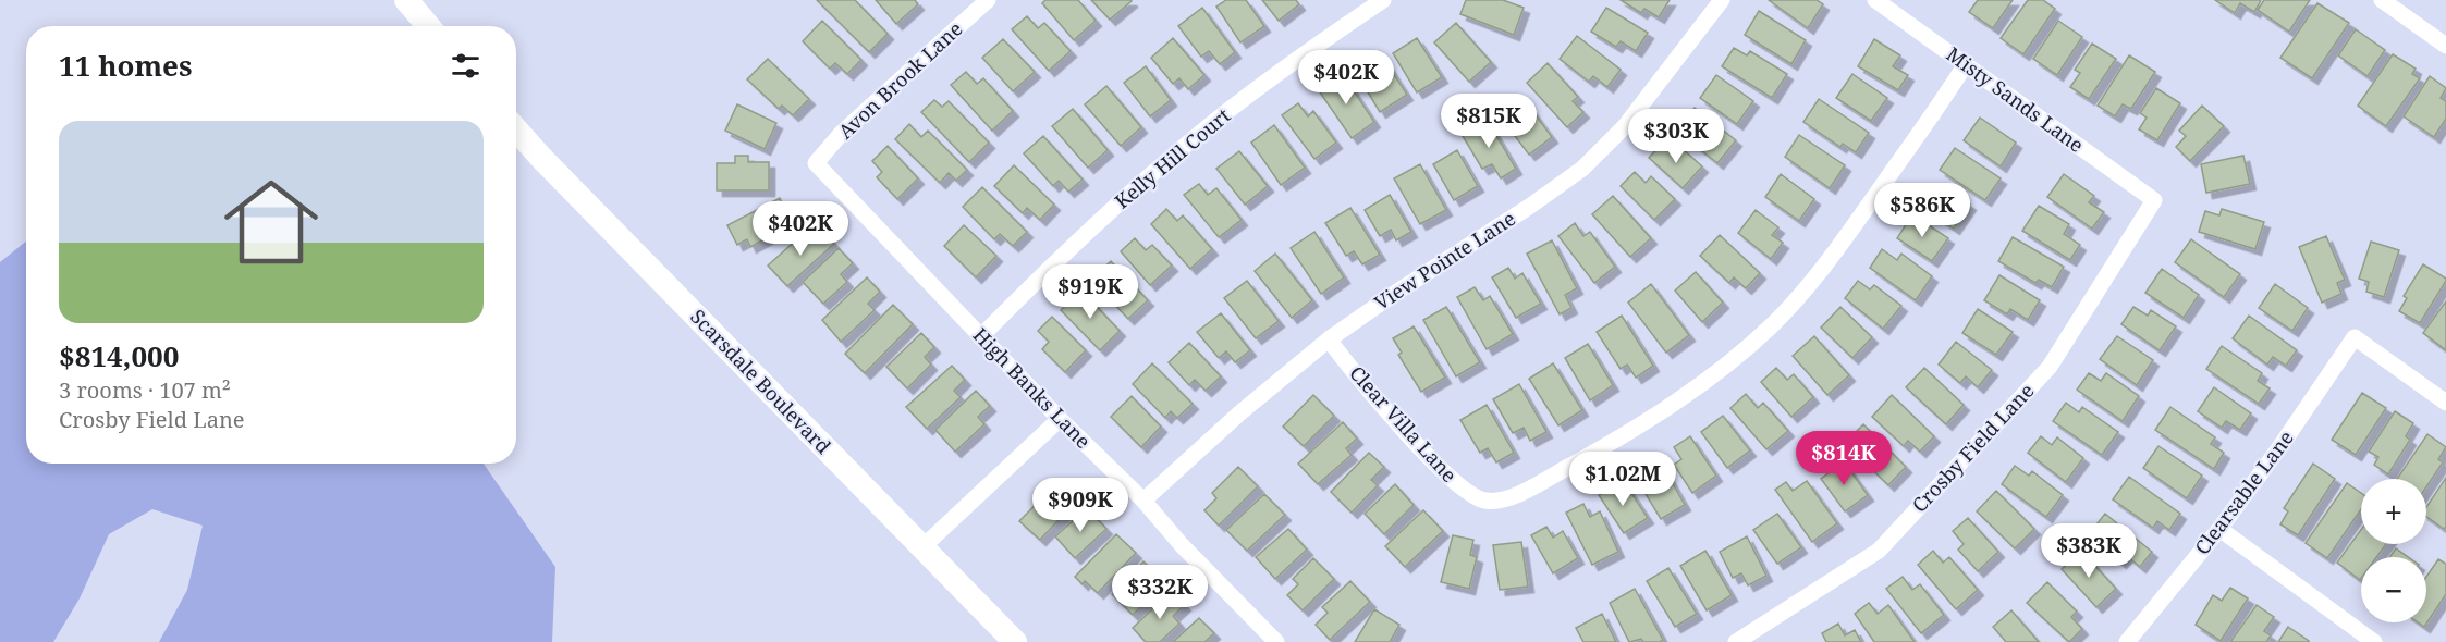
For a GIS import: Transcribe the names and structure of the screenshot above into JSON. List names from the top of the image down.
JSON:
{
  "streets": {
    "main road": ["Scarsdale Boulevard"],
    "street": [
      "Avon Brook Lane",
      "Misty Sands Lane",
      "Kelly Hill Court",
      "View Pointe Lane",
      "High Banks Lane",
      "Clear Villa Lane",
      "Crosby Field Lane",
      "Clearsable Lane"
    ]
  },
  "crossings": [
    ["Avon Brook Lane", "High Banks Lane"],
    ["Misty Sands Lane", "Clear Villa Lane"],
    ["Misty Sands Lane", "Crosby Field Lane"],
    ["Kelly Hill Court", "High Banks Lane"],
    ["View Pointe Lane", "High Banks Lane"],
    ["View Pointe Lane", "Clear Villa Lane"]
  ],
  "page": {
    "heading": "11 homes",
    "price": [
      "$402K",
      "$815K",
      "$303K",
      "$586K",
      "$402K",
      "$919K",
      "$814K",
      "$1.02M",
      "$909K",
      "$383K",
      "$332K"
    ],
    "list": [
      {
        "name": "$814,000",
        "note": "3 rooms · 107 m² · Crosby Field Lane"
      }
    ],
    "map_buttons": ["+", "−"]
  }
}
